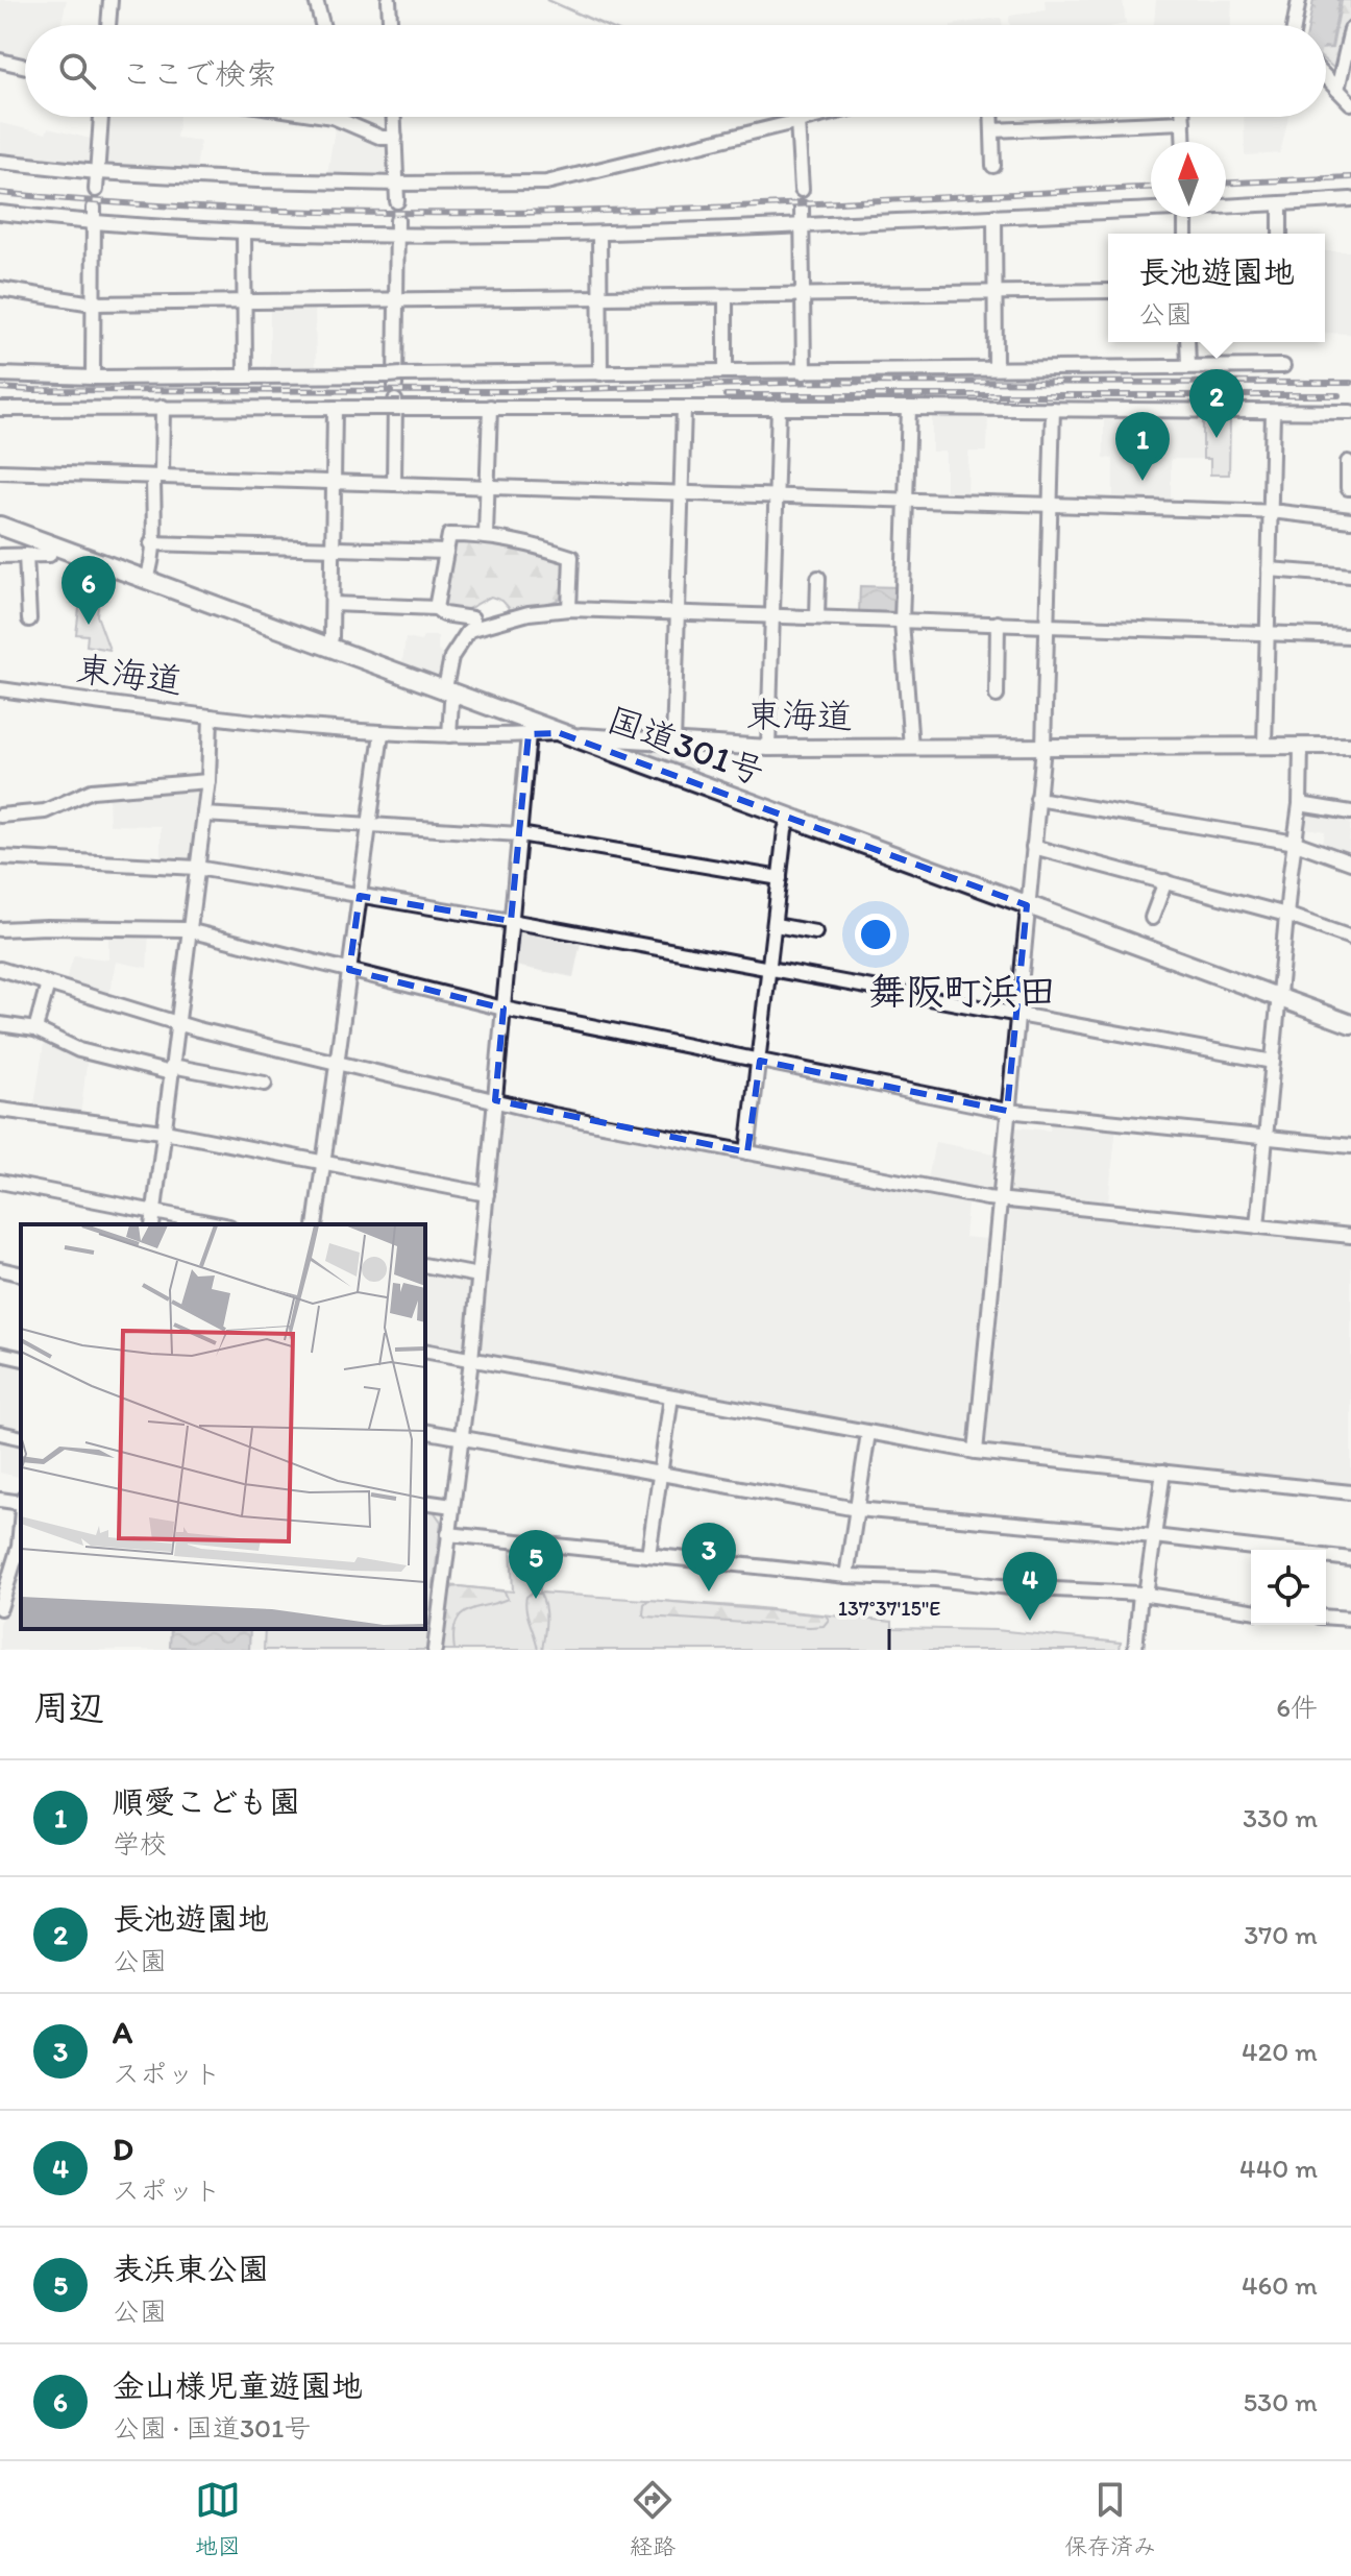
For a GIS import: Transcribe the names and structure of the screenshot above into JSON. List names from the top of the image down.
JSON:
{
  "streets": {
    "highway": ["国道301号"],
    "main road": ["東海道"]
  },
  "crossings": [
    ["東海道", "国道301号"]
  ],
  "districts": ["舞阪町浜田"],
  "north": "top",
  "page": {
    "search": "ここで検索",
    "popup": ["長池遊園地", "公園"],
    "pins": [
      "2",
      "1",
      "6",
      "3",
      "5",
      "4"
    ],
    "heading": ["周辺", "6件"],
    "list": [
      {
        "mark": "1",
        "name": "順愛こども園",
        "note": "学校",
        "value": "330 m"
      },
      {
        "mark": "2",
        "name": "長池遊園地",
        "note": "公園",
        "value": "370 m"
      },
      {
        "mark": "3",
        "name": "A",
        "note": "スポット",
        "value": "420 m"
      },
      {
        "mark": "4",
        "name": "D",
        "note": "スポット",
        "value": "440 m"
      },
      {
        "mark": "5",
        "name": "表浜東公園",
        "note": "公園",
        "value": "460 m"
      },
      {
        "mark": "6",
        "name": "金山様児童遊園地",
        "note": "公園 · 国道301号",
        "value": "530 m"
      }
    ],
    "nav": ["地図", "経路", "保存済み"]
  },
  "coordinates": ["137°37'15\"E"]
}
